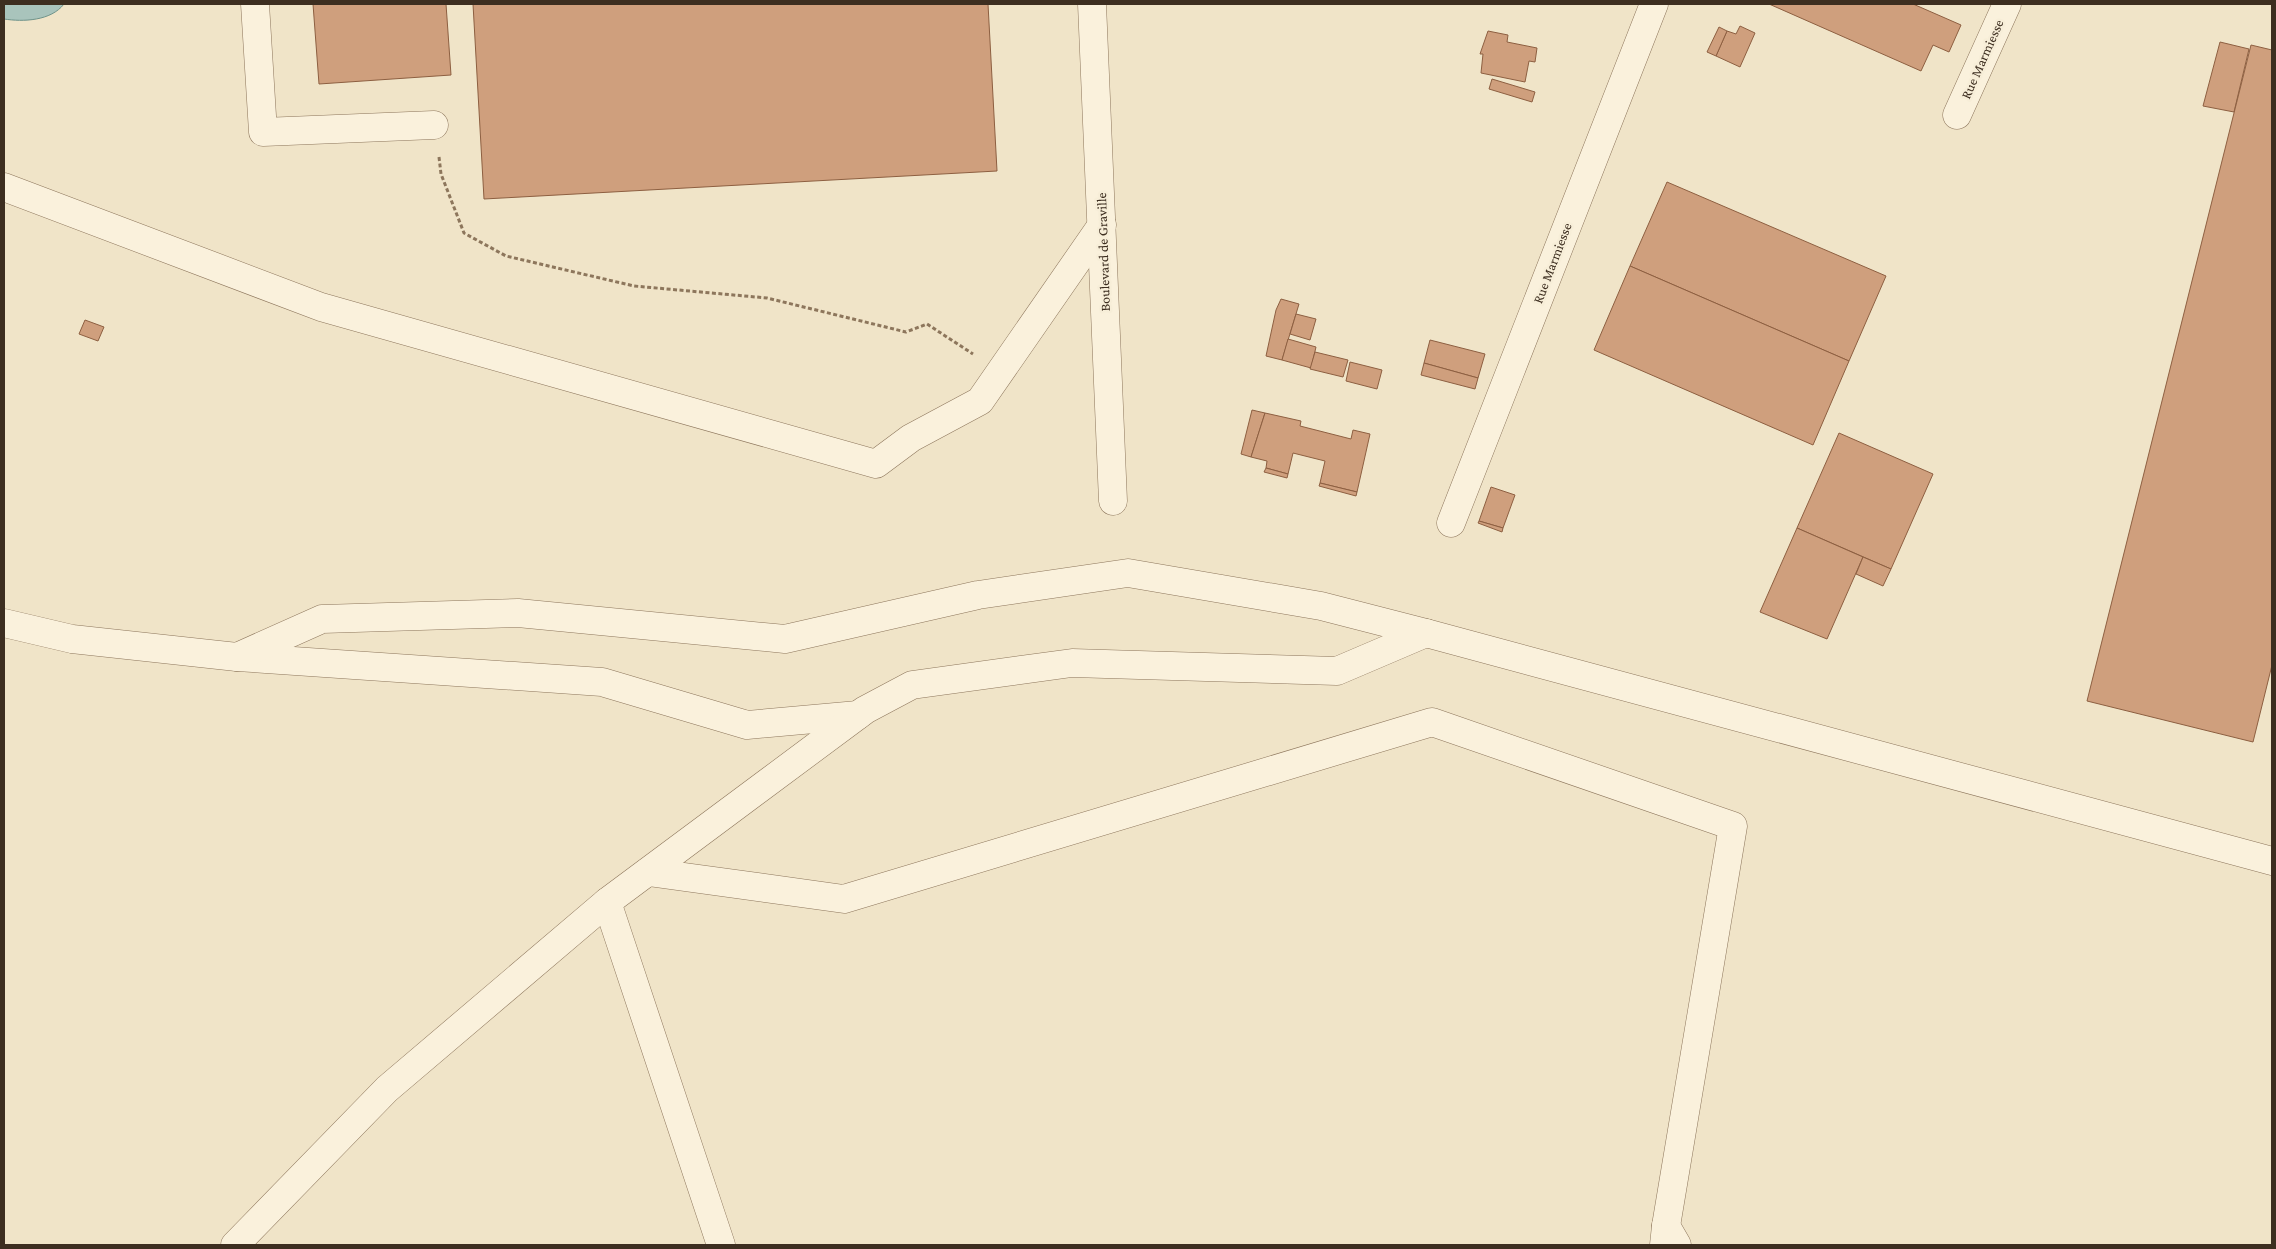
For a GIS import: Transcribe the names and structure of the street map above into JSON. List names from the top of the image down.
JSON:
{
  "streets": {
    "street": ["Rue Marmiesse", "Boulevard de Graville"]
  }
}
